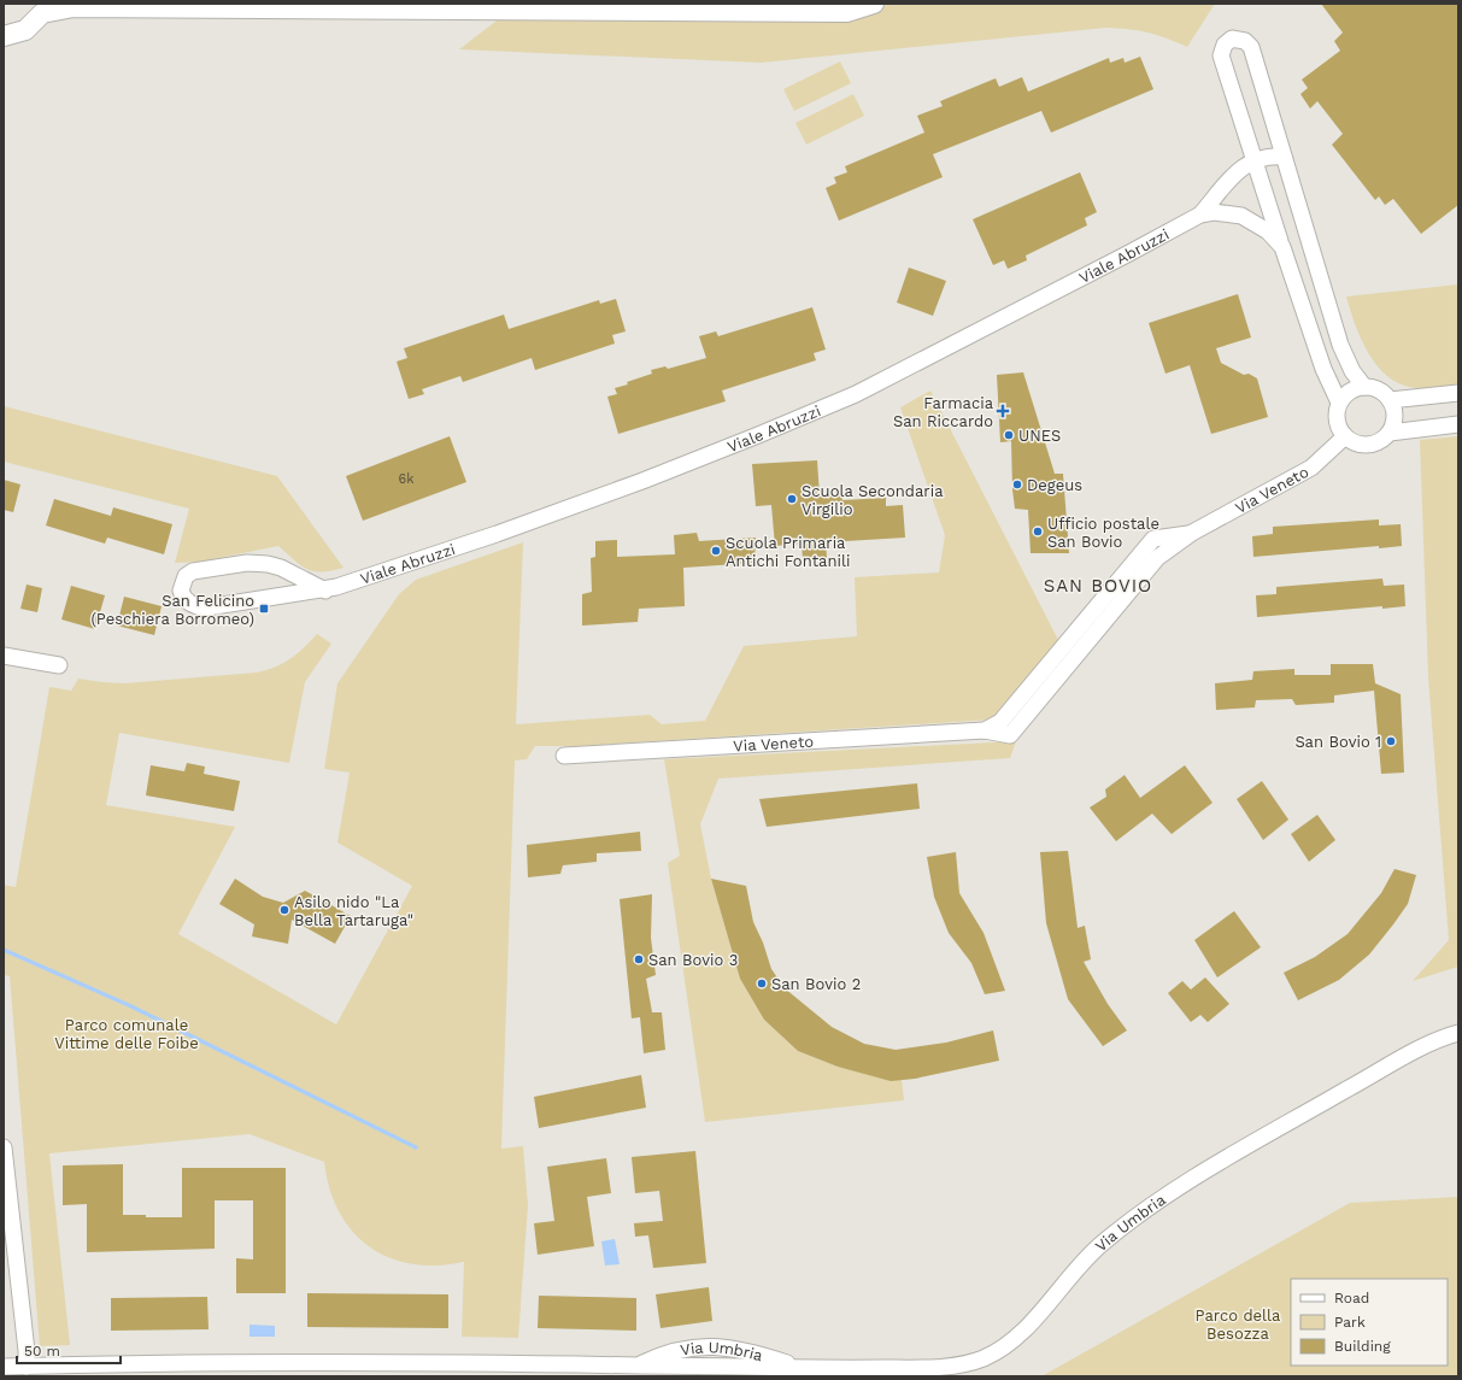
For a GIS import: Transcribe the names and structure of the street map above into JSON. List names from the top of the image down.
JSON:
{
  "streets": {
    "street": ["Viale Abruzzi", "Via Veneto", "Via Umbria"]
  },
  "districts": ["SAN BOVIO"],
  "parks": ["Parco comunale Vittime delle Foibe", "Parco della Besozza"],
  "places": {
    "health": ["Farmacia San Riccardo"],
    "other": [
      "UNES",
      "Degeus",
      "Scuola Secondaria Virgilio",
      "Ufficio postale San Bovio",
      "Scuola Primaria Antichi Fontanili",
      "San Bovio 1",
      "Asilo nido \"La Bella Tartaruga\"",
      "San Bovio 3",
      "San Bovio 2"
    ],
    "transit": ["San Felicino (Peschiera Borromeo)"]
  },
  "house_numbers": ["6k"],
  "legend": ["Road", "Park", "Building"],
  "scale_bar": "50 m"
}
